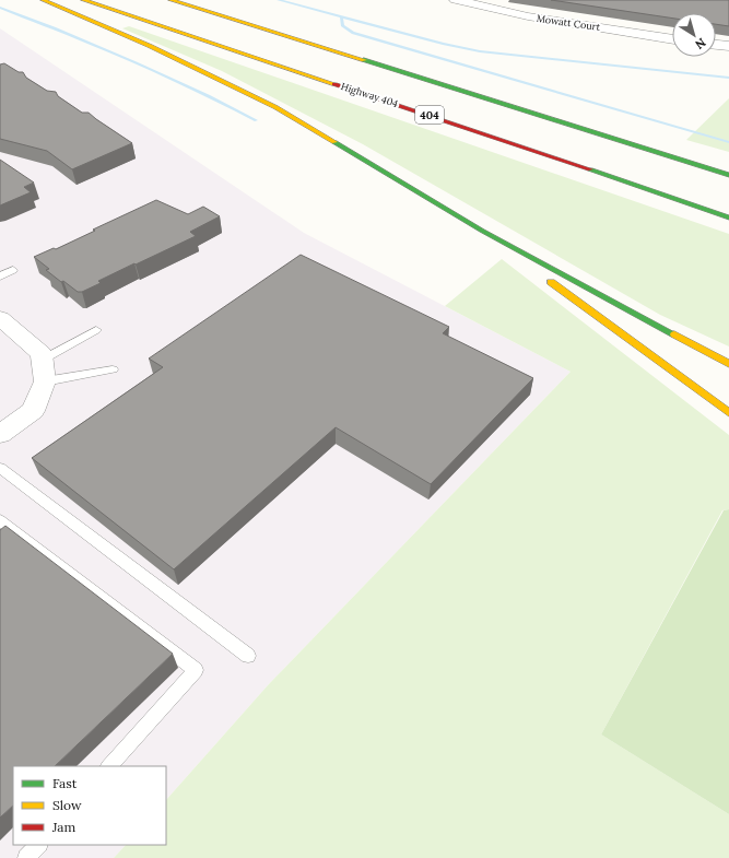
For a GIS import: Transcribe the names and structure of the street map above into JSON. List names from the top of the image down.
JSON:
{
  "streets": {
    "highway": ["Highway 404", "404"],
    "street": ["Mowatt Court"]
  },
  "legend": ["Fast", "Slow", "Jam"],
  "north": "bottom right"
}
